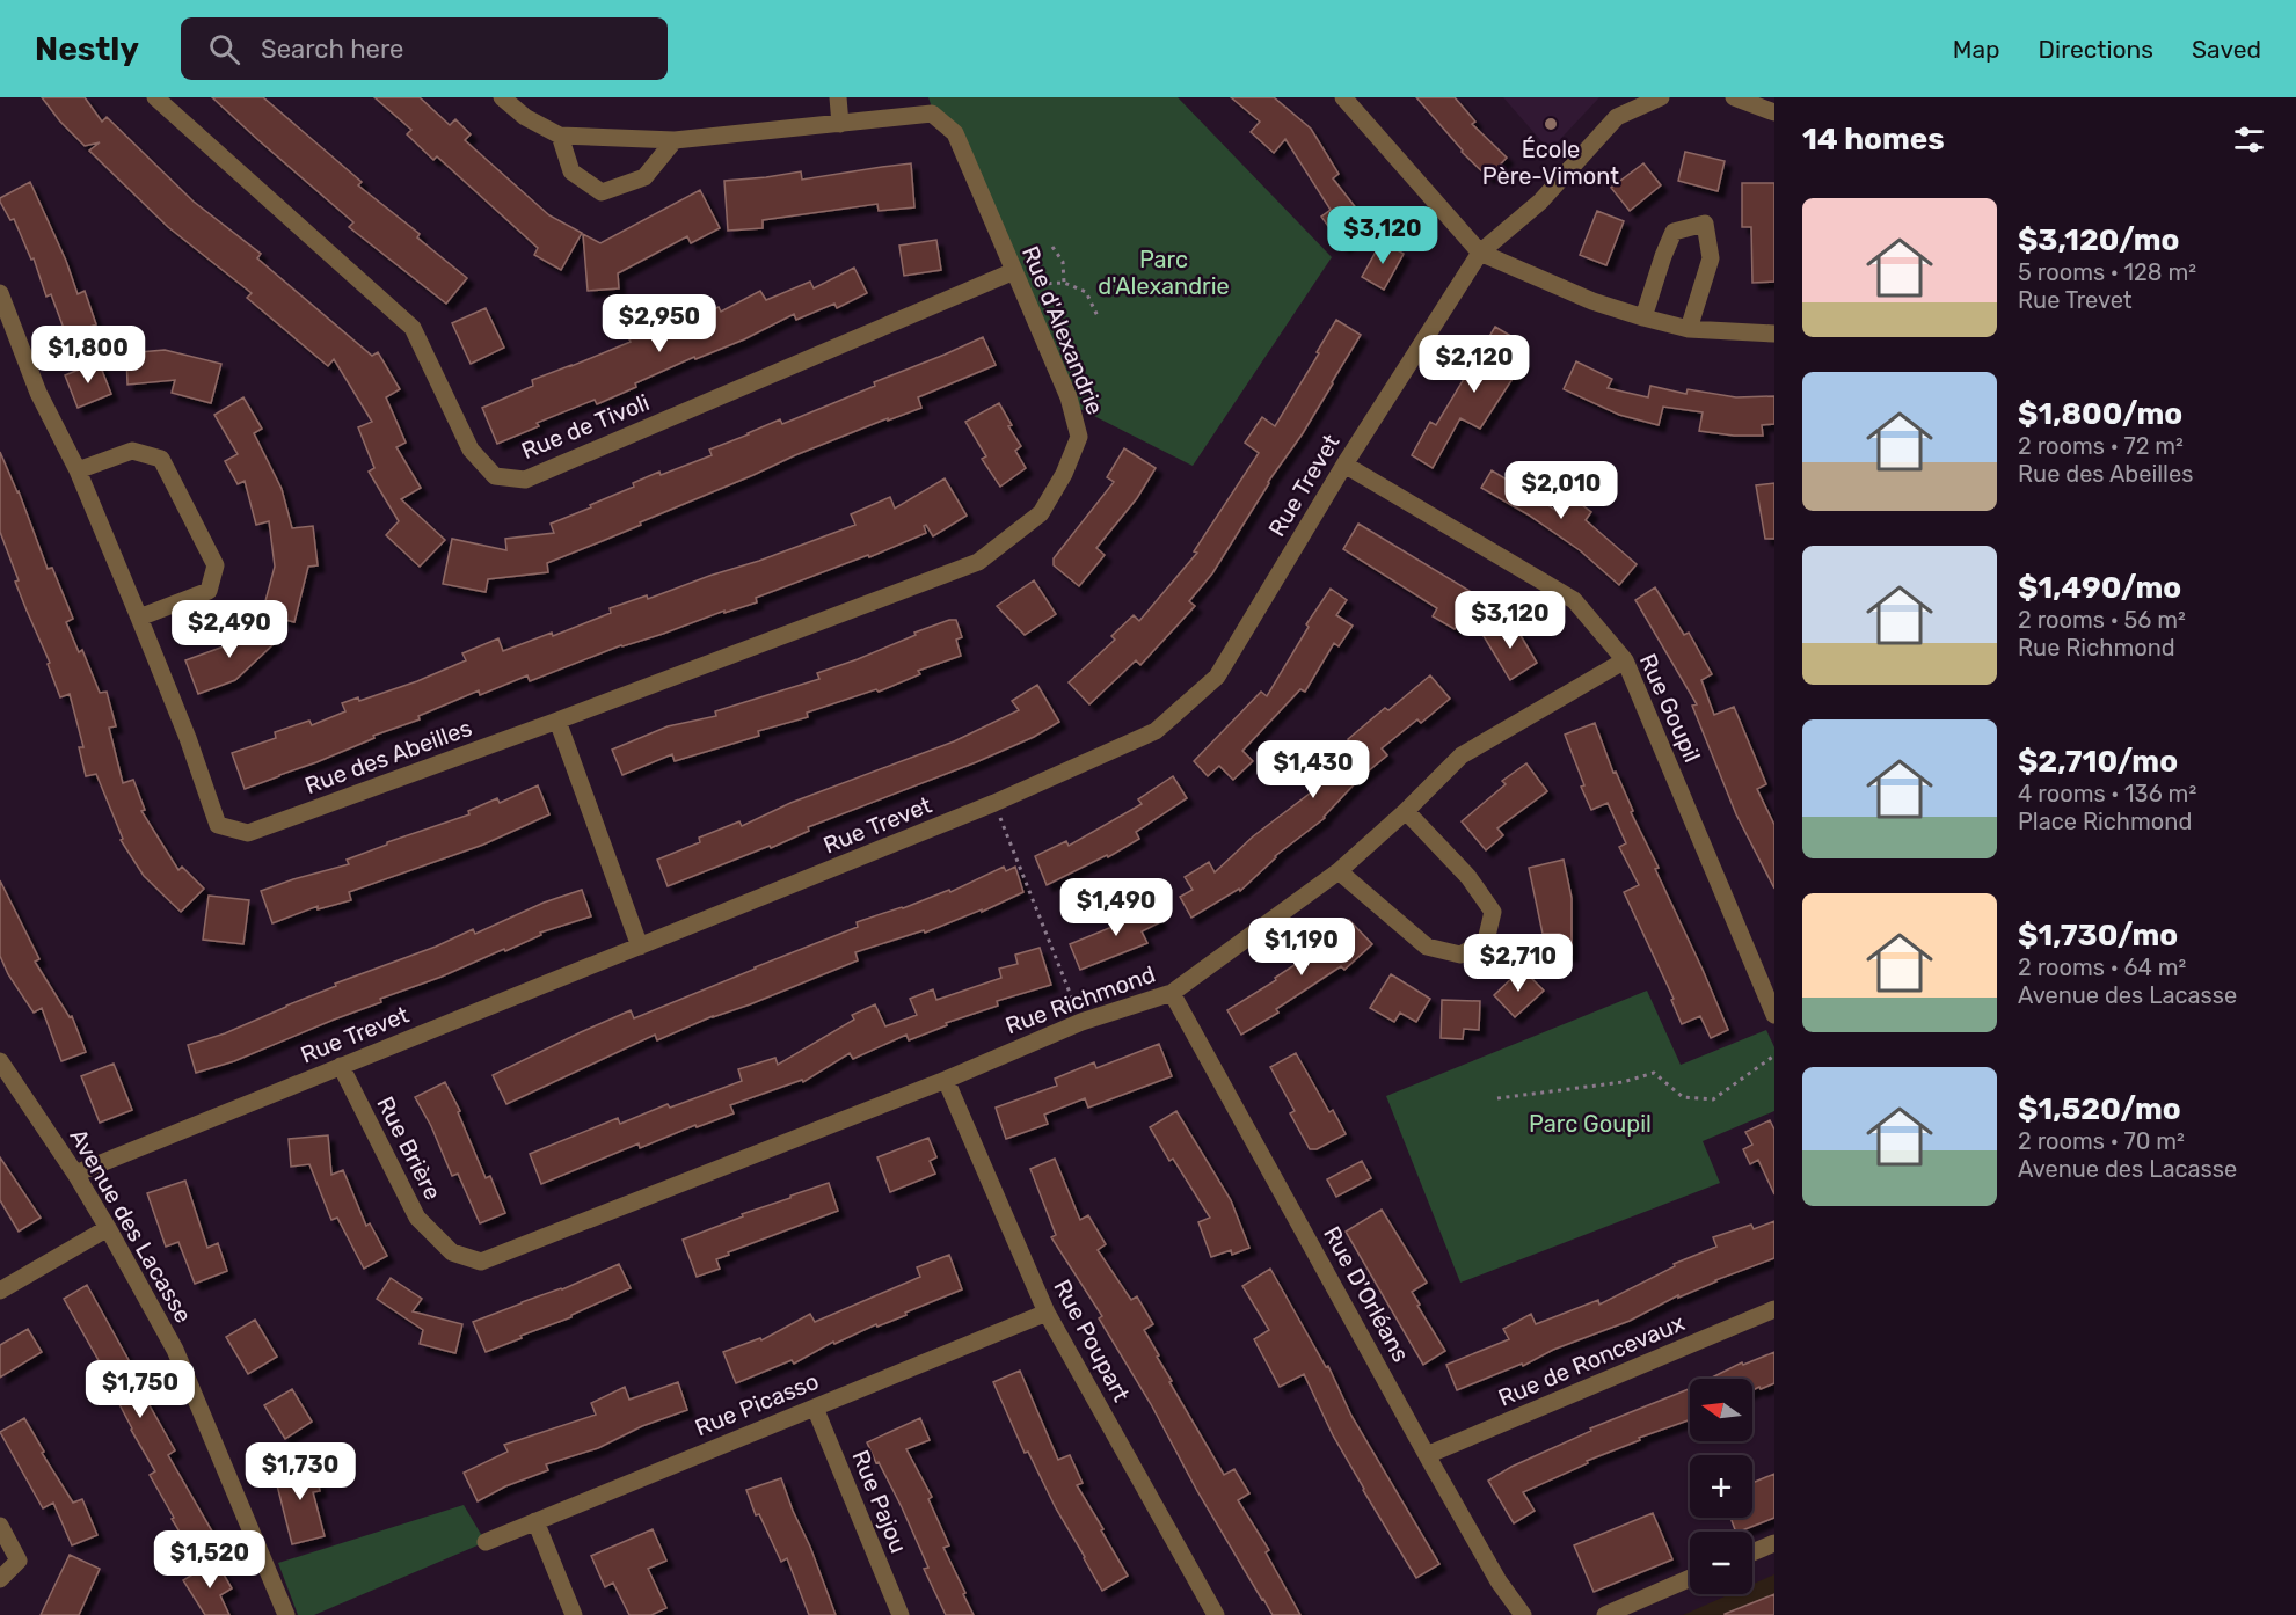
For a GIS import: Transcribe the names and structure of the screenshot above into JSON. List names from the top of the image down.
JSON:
{
  "streets": {
    "street": [
      "Rue d'Alexandrie",
      "Rue de Tivoli",
      "Rue Trevet",
      "Rue Goupil",
      "Rue des Abeilles",
      "Rue Richmond",
      "Rue Brière",
      "Avenue des Lacasse",
      "Rue D'Orléans",
      "Rue Poupart",
      "Rue de Roncevaux",
      "Rue Picasso",
      "Rue Pajou"
    ]
  },
  "crossings": [
    ["Rue d'Alexandrie", "Rue de Tivoli"],
    ["Rue d'Alexandrie", "Rue des Abeilles"],
    ["Rue Trevet", "Rue Goupil"],
    ["Rue Trevet", "Rue Brière"],
    ["Rue Trevet", "Avenue des Lacasse"],
    ["Rue Goupil", "Rue Richmond"],
    ["Rue Richmond", "Rue Brière"],
    ["Rue Richmond", "Rue D'Orléans"],
    ["Rue Richmond", "Rue Poupart"],
    ["Rue D'Orléans", "Rue de Roncevaux"],
    ["Rue Poupart", "Rue Picasso"],
    ["Rue Picasso", "Rue Pajou"]
  ],
  "parks": ["Parc d'Alexandrie", "Parc Goupil"],
  "places": ["École Père-Vimont"],
  "north": "left",
  "page": {
    "header": "Nestly",
    "search": "Search here",
    "nav": ["Map", "Directions", "Saved"],
    "heading": "14 homes",
    "list": [
      {
        "name": "$3,120/mo",
        "note": "5 rooms · 128 m² · Rue Trevet"
      },
      {
        "name": "$1,800/mo",
        "note": "2 rooms · 72 m² · Rue des Abeilles"
      },
      {
        "name": "$1,490/mo",
        "note": "2 rooms · 56 m² · Rue Richmond"
      },
      {
        "name": "$2,710/mo",
        "note": "4 rooms · 136 m² · Place Richmond"
      },
      {
        "name": "$1,730/mo",
        "note": "2 rooms · 64 m² · Avenue des Lacasse"
      },
      {
        "name": "$1,520/mo",
        "note": "2 rooms · 70 m² · Avenue des Lacasse"
      }
    ],
    "price": [
      "$3,120",
      "$2,950",
      "$1,800",
      "$2,120",
      "$2,010",
      "$3,120",
      "$2,490",
      "$1,430",
      "$1,490",
      "$1,190",
      "$2,710",
      "$1,750",
      "$1,730",
      "$1,520"
    ],
    "map_buttons": ["+", "−"]
  }
}
